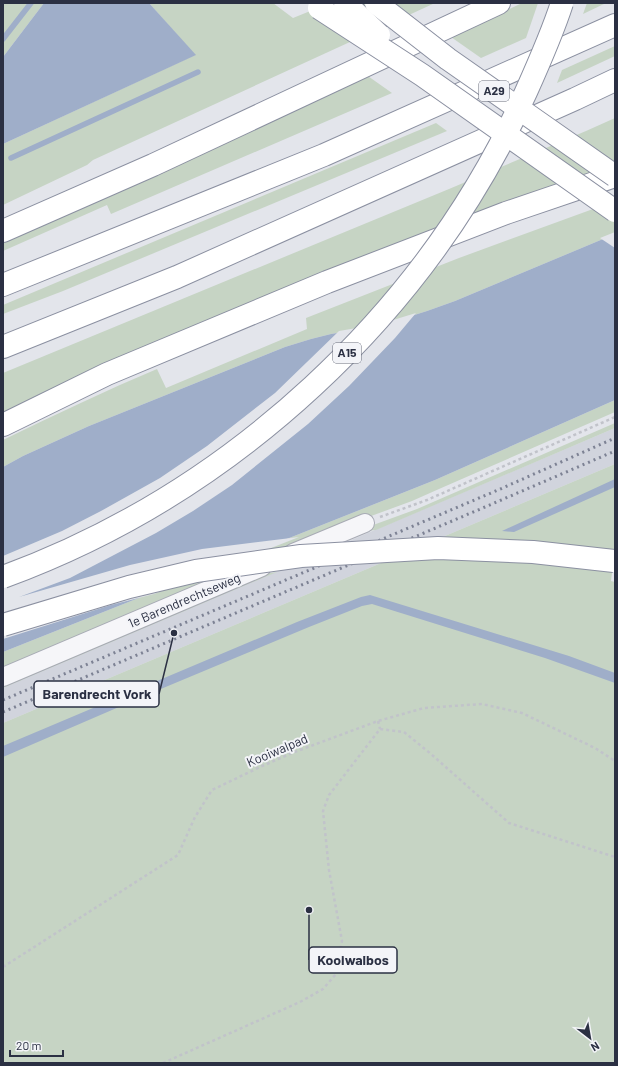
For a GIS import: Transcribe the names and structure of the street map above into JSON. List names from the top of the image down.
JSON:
{
  "streets": {
    "highway": ["A29", "A15"],
    "lane": ["1e Barendrechtseweg"],
    "path": ["Kooiwalpad"]
  },
  "places": ["Barendrecht Vork", "Kooiwalbos"],
  "scale_bar": "20 m",
  "north": "bottom right"
}
